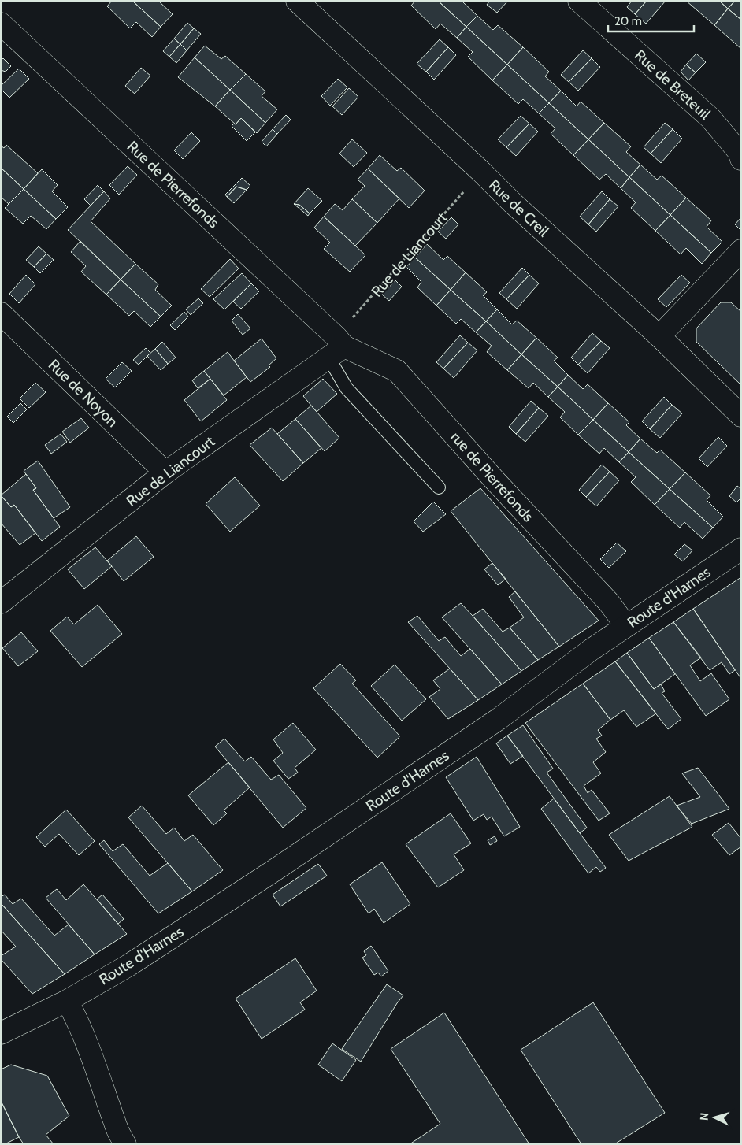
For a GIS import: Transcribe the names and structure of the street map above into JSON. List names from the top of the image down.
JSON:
{
  "streets": {
    "street": [
      "Rue de Breteuil",
      "Rue de Pierrefonds",
      "Rue de Creil",
      "Rue de Liancourt",
      "Rue de Noyon",
      "rue de Pierrefonds",
      "Route d'Harnes"
    ]
  },
  "crossings": [
    ["Rue de Pierrefonds", "Rue de Liancourt"],
    ["Rue de Pierrefonds", "rue de Pierrefonds"],
    ["Rue de Creil", "Rue de Liancourt"],
    ["Rue de Liancourt", "Rue de Noyon"],
    ["Rue de Liancourt", "rue de Pierrefonds"],
    ["rue de Pierrefonds", "Route d'Harnes"]
  ],
  "scale_bar": "20 m",
  "north": "left"
}
